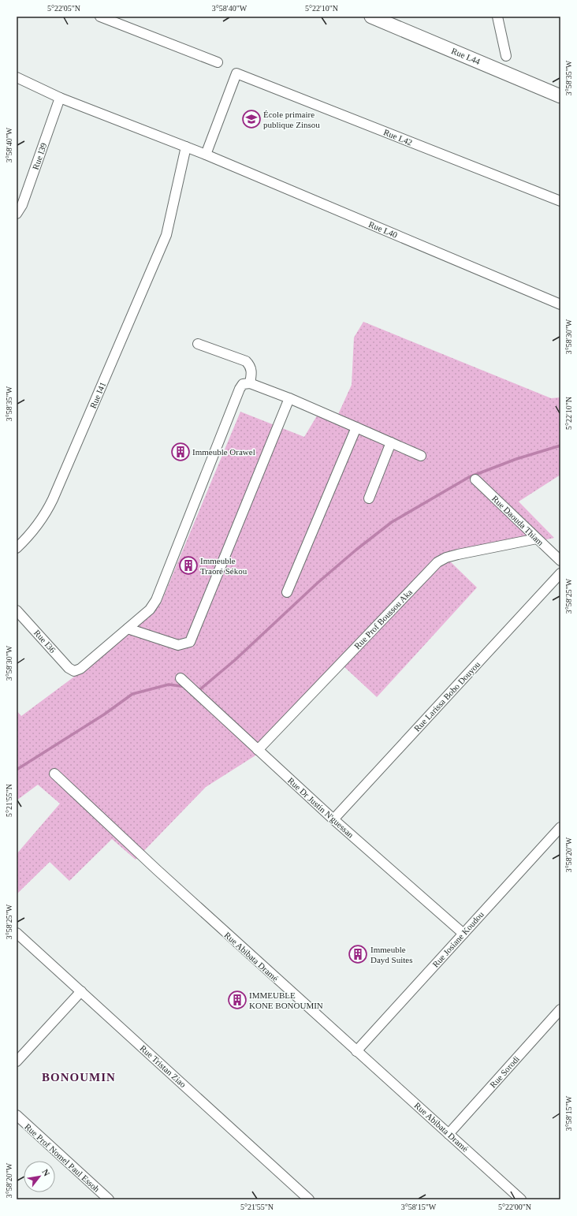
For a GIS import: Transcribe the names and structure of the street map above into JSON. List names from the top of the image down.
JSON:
{
  "streets": {
    "street": [
      "Rue L44",
      "Rue L42",
      "Rue I39",
      "Rue L40",
      "Rue I41",
      "Rue Daouda Thiam",
      "Rue Prof Boussou Aka",
      "Rue I36",
      "Rue Larissa Bobo Douyou",
      "Rue Dr Justin N'guessan",
      "Rue Josiane Koudou",
      "Rue Abibata Dramé",
      "Rue Tristan Ziao",
      "Rue Sorodi",
      "Rue Prof Nomel Paul Essoh"
    ]
  },
  "crossings": [
    ["Rue L42", "Rue L40"],
    ["Rue I39", "Rue L40"],
    ["Rue L40", "Rue I41"],
    ["Rue Daouda Thiam", "Rue Prof Boussou Aka"],
    ["Rue Prof Boussou Aka", "Rue Dr Justin N'guessan"],
    ["Rue Larissa Bobo Douyou", "Rue Dr Justin N'guessan"],
    ["Rue Dr Justin N'guessan", "Rue Josiane Koudou"],
    ["Rue Josiane Koudou", "Rue Abibata Dramé"],
    ["Rue Abibata Dramé", "Rue Sorodi"]
  ],
  "districts": ["BONOUMIN"],
  "places": {
    "school or university": ["École primaire publique Zinsou"],
    "building": [
      "Immeuble Orawel",
      "Immeuble Traoré Sékou",
      "Immeuble Dayd Suites",
      "IMMEUBLE KONE BONOUMIN"
    ]
  },
  "north": "top right",
  "coordinates": [
    "5°22'05\"N",
    "3°58'40\"W",
    "5°22'10\"N",
    "3°58'35\"W",
    "3°58'30\"W",
    "3°58'25\"W",
    "5°21'55\"N",
    "3°58'20\"W",
    "3°58'15\"W",
    "5°22'00\"N"
  ]
}
